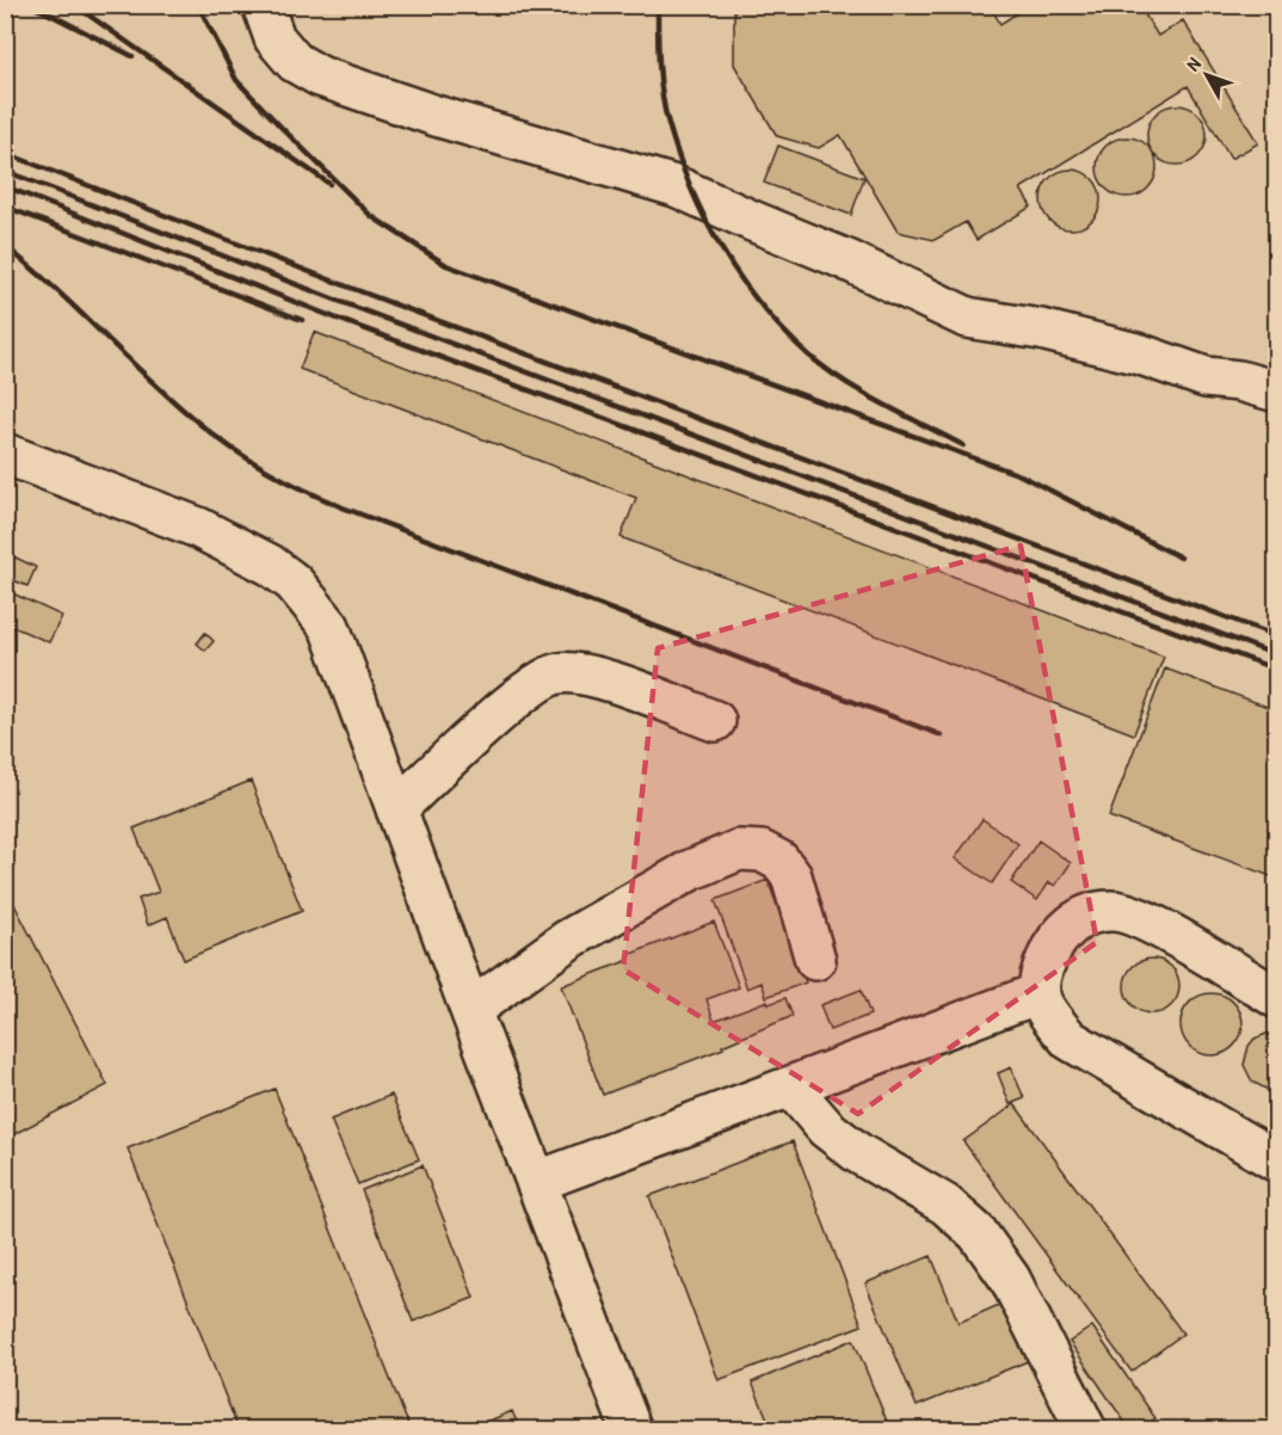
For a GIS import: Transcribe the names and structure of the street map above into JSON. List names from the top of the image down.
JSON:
{
  "north": "top left"
}
